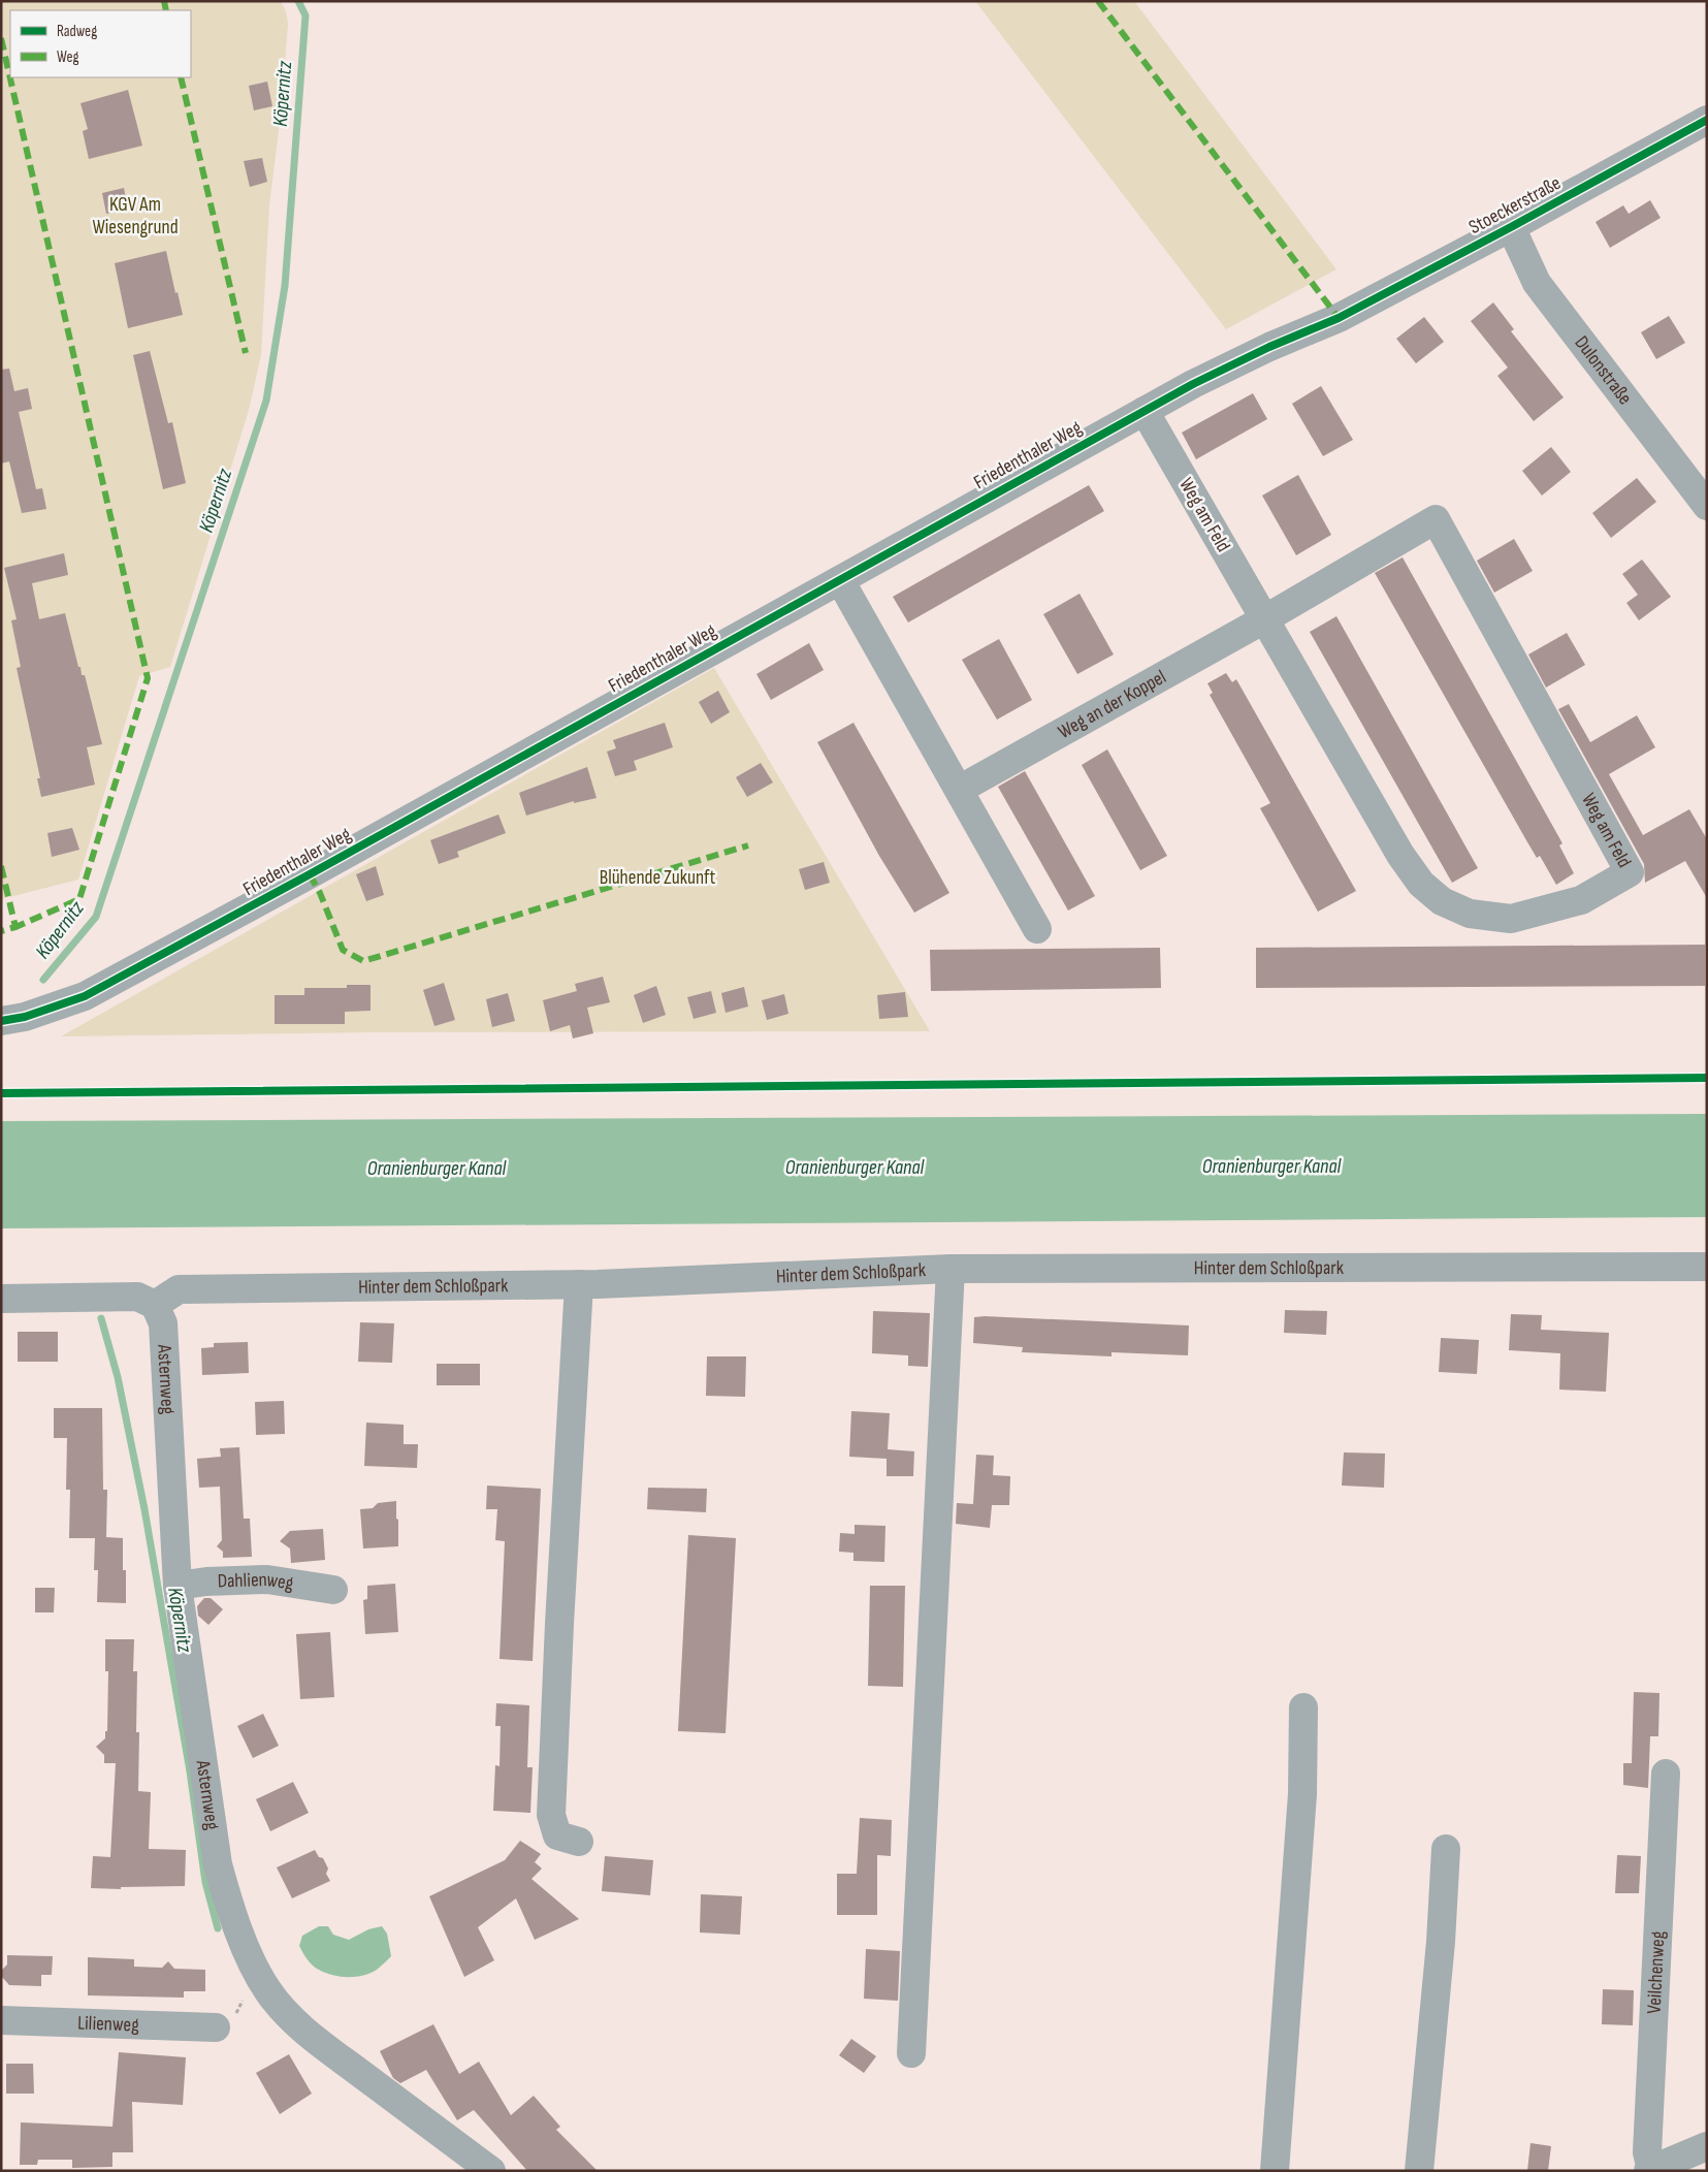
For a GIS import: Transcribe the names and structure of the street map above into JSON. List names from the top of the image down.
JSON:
{
  "streets": {
    "street": [
      "Stoeckerstraße",
      "Dulonstraße",
      "Friedenthaler Weg",
      "Weg am Feld",
      "Weg an der Koppel",
      "Hinter dem Schloßpark",
      "Asternweg",
      "Dahlienweg",
      "Veilchenweg",
      "Lilienweg"
    ]
  },
  "crossings": [
    ["Stoeckerstraße", "Dulonstraße"],
    ["Stoeckerstraße", "Friedenthaler Weg"],
    ["Friedenthaler Weg", "Weg am Feld"],
    ["Weg am Feld", "Weg an der Koppel"],
    ["Hinter dem Schloßpark", "Asternweg"],
    ["Asternweg", "Dahlienweg"]
  ],
  "water": ["Köpernitz", "Oranienburger Kanal"],
  "parks": ["KGV Am Wiesengrund", "Blühende Zukunft"],
  "legend": ["Radweg", "Weg"]
}
